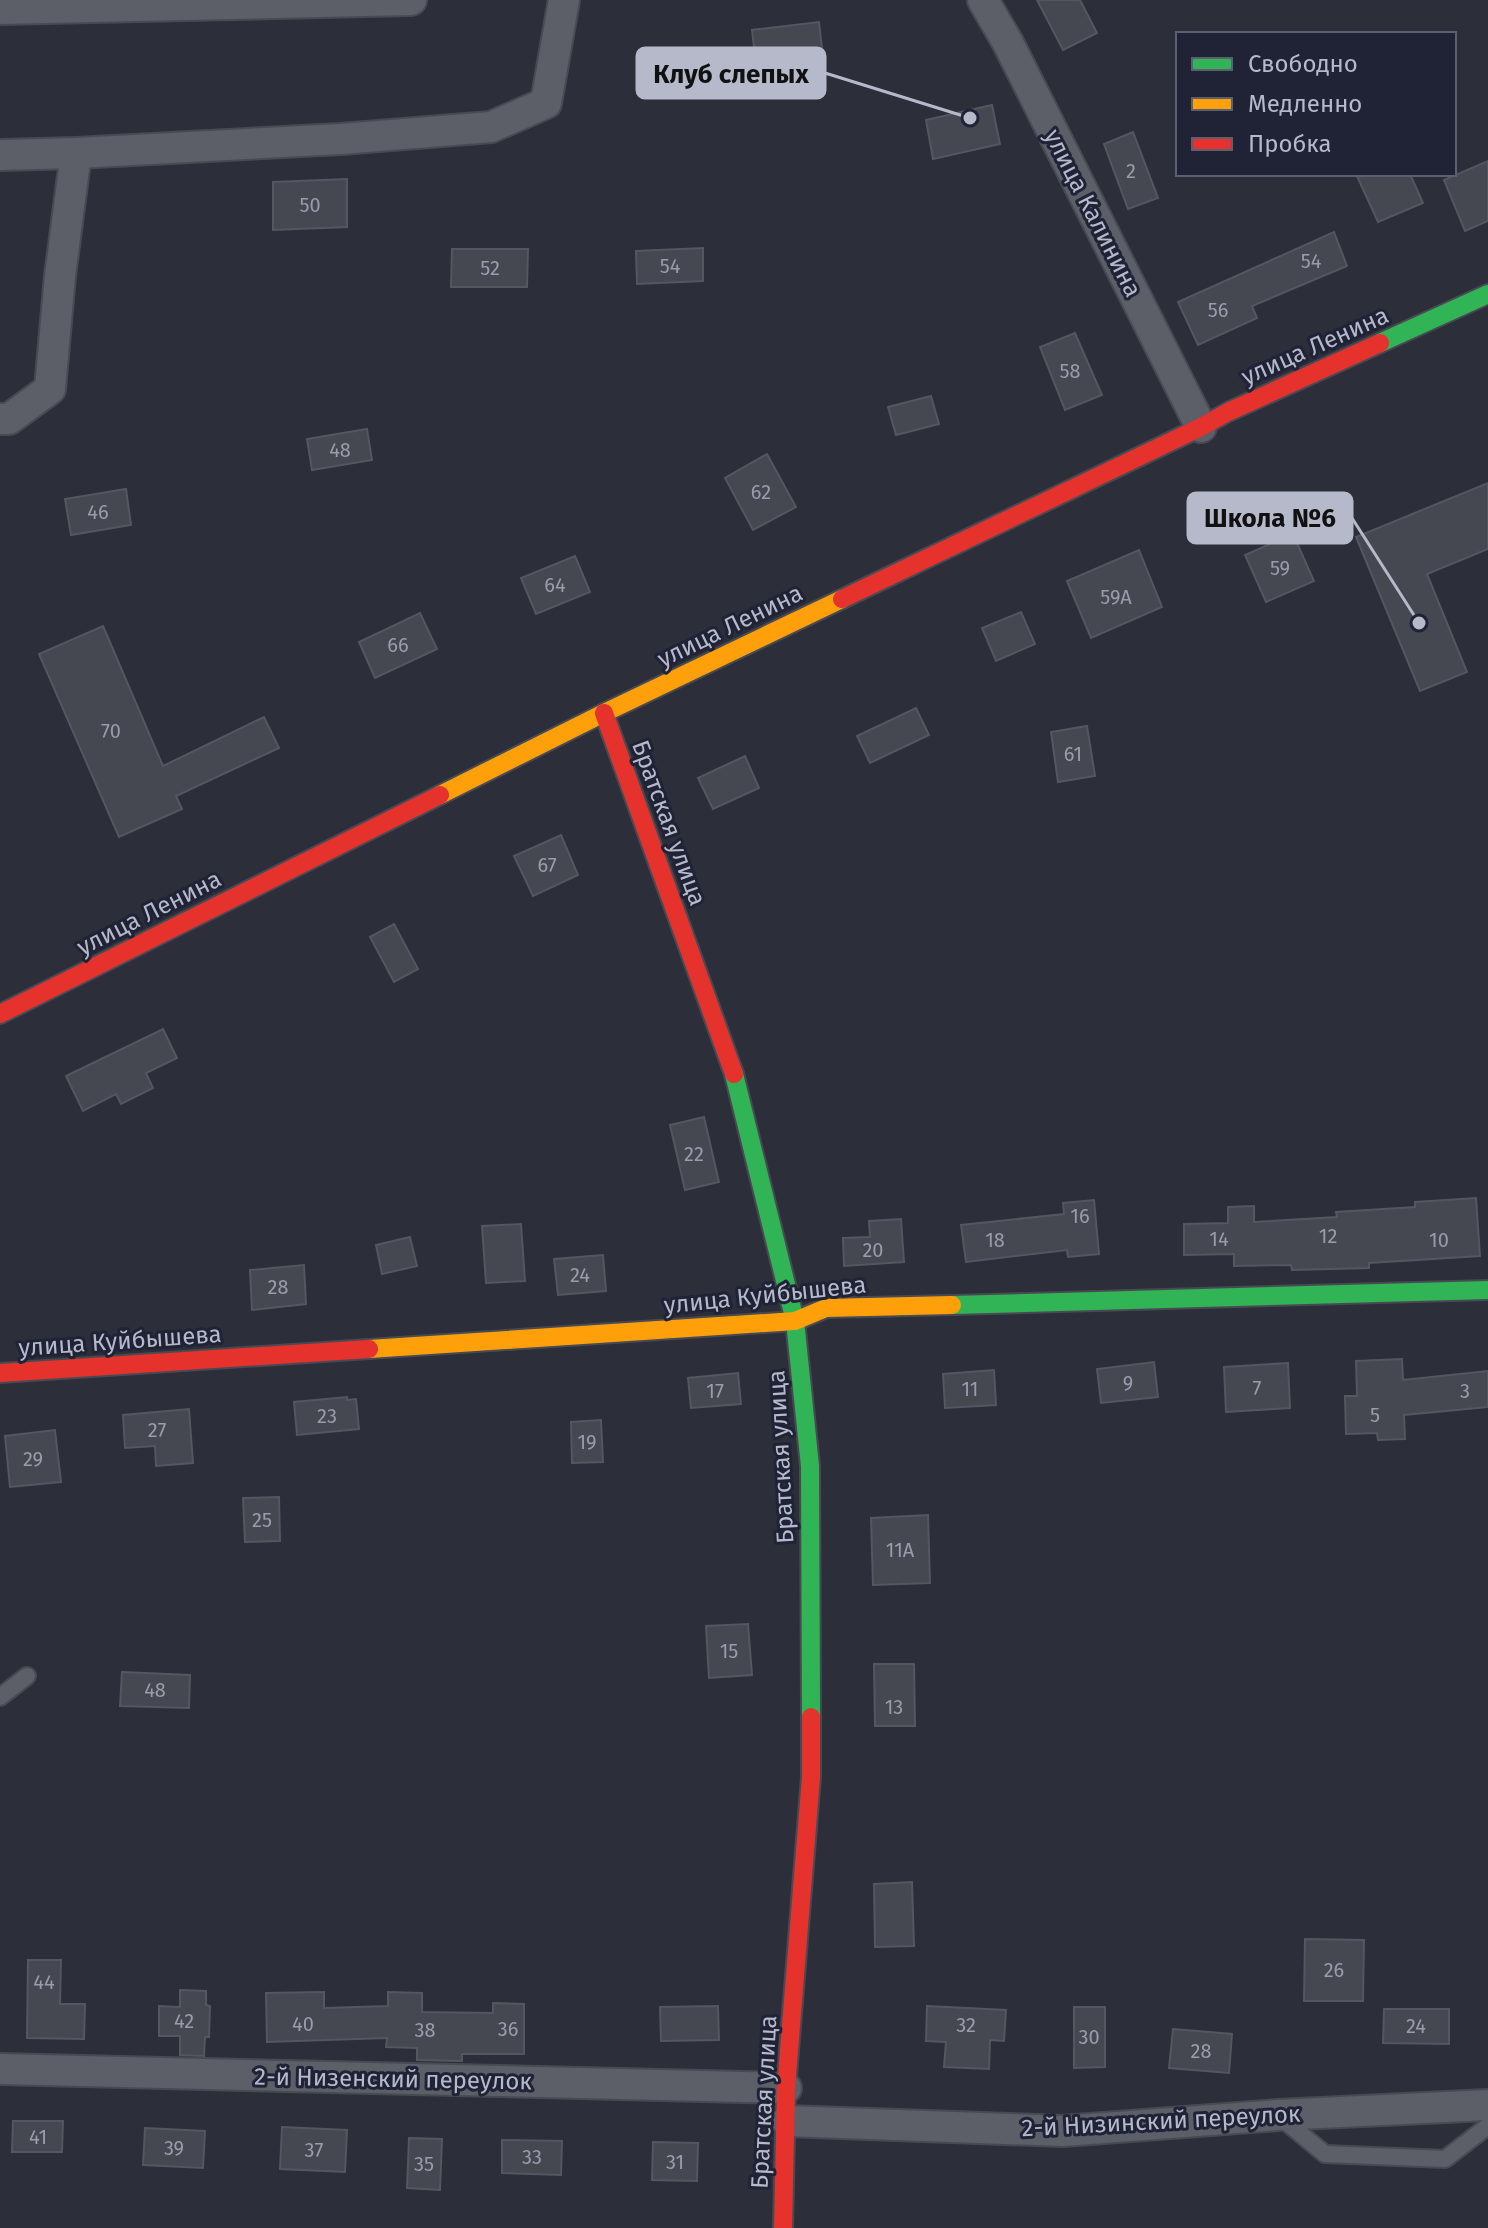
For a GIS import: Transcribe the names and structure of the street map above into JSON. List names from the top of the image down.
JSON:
{
  "streets": {
    "street": [
      "улица Калинина",
      "улица Ленина",
      "Братская улица",
      "улица Куйбышева",
      "2-й Низенский переулок",
      "2-й Низинский переулок"
    ]
  },
  "crossings": [
    ["улица Калинина", "улица Ленина"],
    ["улица Ленина", "Братская улица"],
    ["Братская улица", "улица Куйбышева"],
    ["Братская улица", "2-й Низенский переулок"],
    ["Братская улица", "2-й Низинский переулок"]
  ],
  "places": ["Клуб слепых", "Школа №6"],
  "house_numbers": [
    "2",
    "50",
    "54",
    "54",
    "52",
    "56",
    "58",
    "48",
    "62",
    "46",
    "59",
    "64",
    "59А",
    "66",
    "70",
    "61",
    "67",
    "22",
    "16",
    "12",
    "14",
    "18",
    "10",
    "20",
    "24",
    "28",
    "9",
    "7",
    "11",
    "17",
    "3",
    "5",
    "23",
    "27",
    "19",
    "29",
    "25",
    "11А",
    "15",
    "48",
    "13",
    "26",
    "44",
    "42",
    "40",
    "32",
    "24",
    "36",
    "38",
    "30",
    "28",
    "41",
    "39",
    "37",
    "33",
    "31",
    "35"
  ],
  "legend": ["Свободно", "Медленно", "Пробка"]
}
